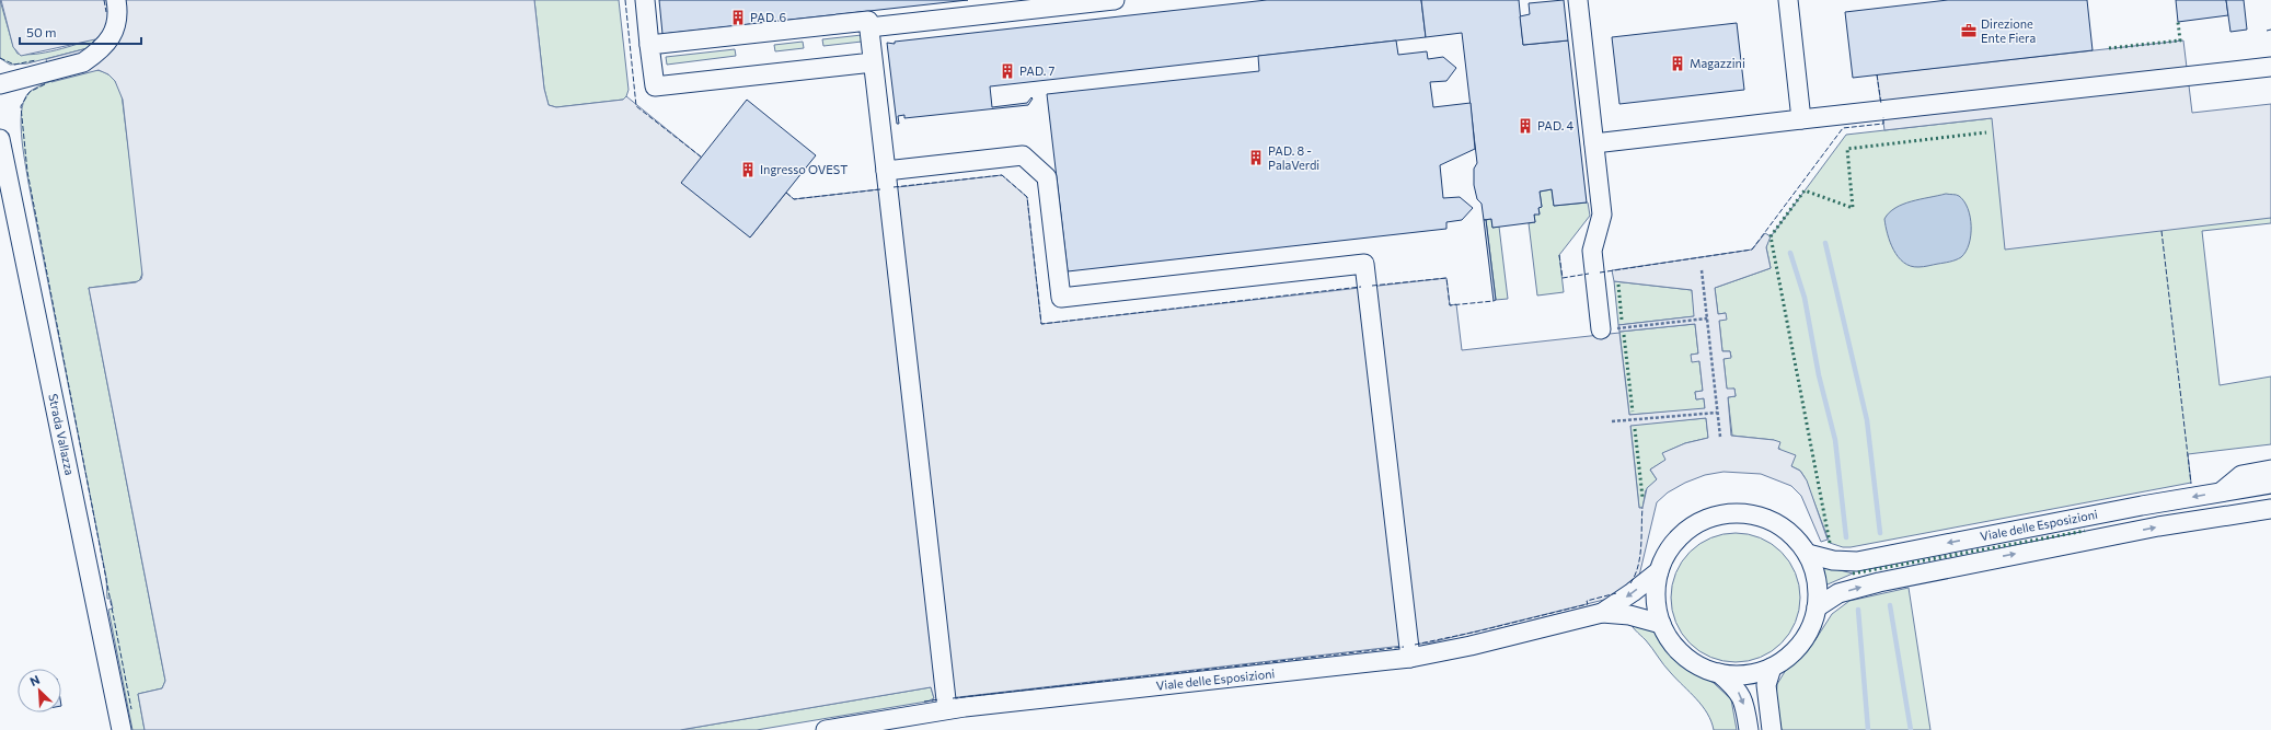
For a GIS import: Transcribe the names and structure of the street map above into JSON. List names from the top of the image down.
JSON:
{
  "streets": {
    "street": ["Strada Vallazza", "Viale delle Esposizioni"]
  },
  "places": {
    "building": [
      "PAD. 6",
      "Magazzini",
      "PAD. 7",
      "PAD. 4",
      "PAD. 8 - PalaVerdi",
      "Ingresso OVEST"
    ],
    "office": ["Direzione Ente Fiera"]
  },
  "scale_bar": "50 m",
  "north": "top left"
}
